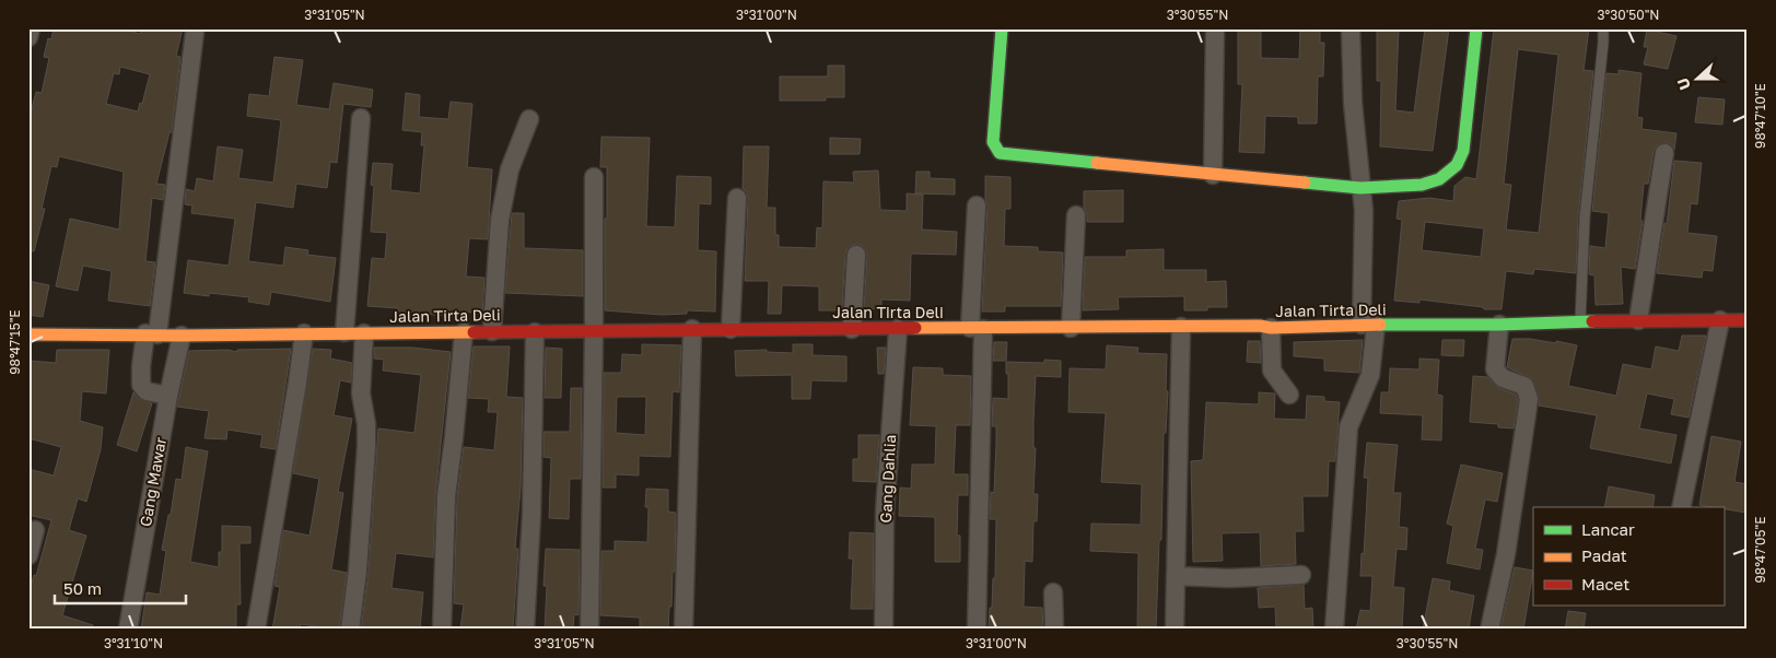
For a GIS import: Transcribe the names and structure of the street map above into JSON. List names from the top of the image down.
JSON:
{
  "streets": {
    "street": ["Jalan Tirta Deli", "Gang Dahlia", "Gang Mawar"]
  },
  "crossings": [
    ["Jalan Tirta Deli", "Gang Dahlia"],
    ["Jalan Tirta Deli", "Gang Mawar"]
  ],
  "legend": ["Lancar", "Padat", "Macet"],
  "scale_bar": "50 m",
  "north": "left",
  "coordinates": [
    "3°31'05\"N",
    "3°31'00\"N",
    "3°30'55\"N",
    "3°30'50\"N",
    "98°47'10\"E",
    "98°47'15\"E",
    "98°47'05\"E",
    "3°31'10\"N"
  ]
}
